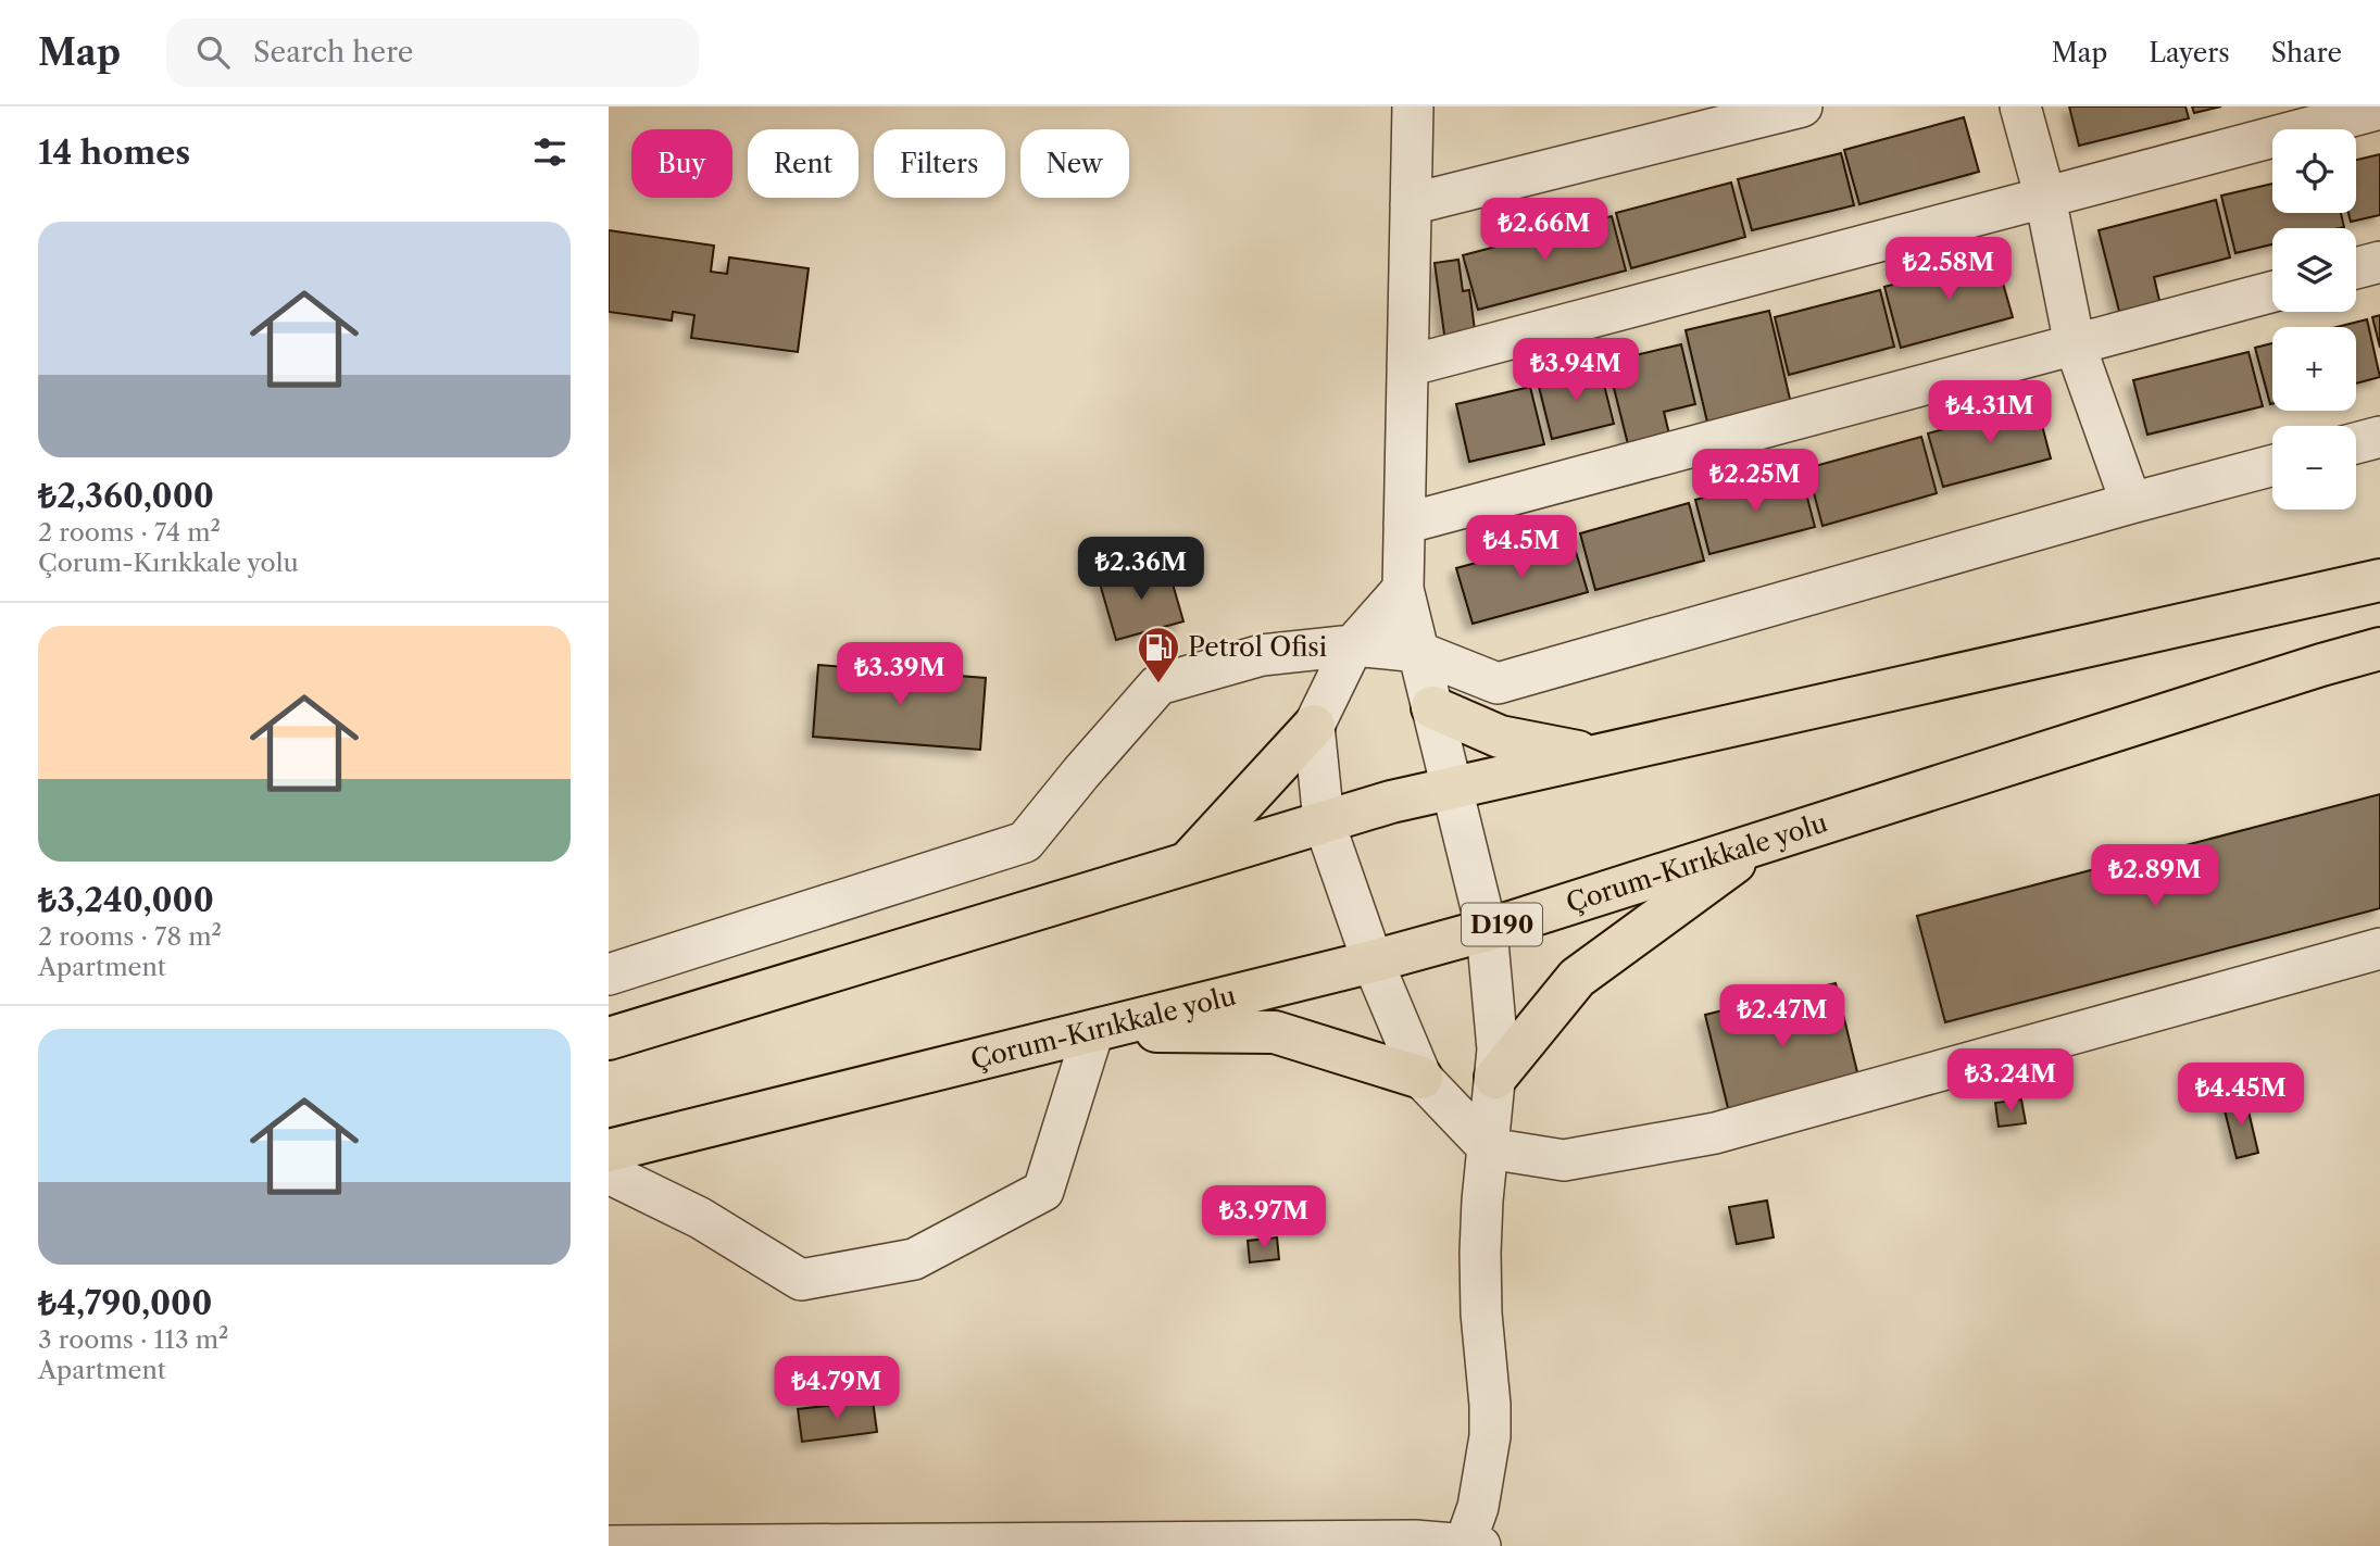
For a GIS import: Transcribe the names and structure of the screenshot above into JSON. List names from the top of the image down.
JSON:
{
  "streets": {
    "highway": ["Çorum-Kırıkkale yolu", "D190"]
  },
  "places": {
    "fuel station": ["Petrol Ofisi"]
  },
  "page": {
    "header": "Map",
    "search": "Search here",
    "nav": ["Map", "Layers", "Share"],
    "heading": "14 homes",
    "map_buttons": ["+", "−"],
    "chip": [
      "Buy",
      "Rent",
      "Filters",
      "New"
    ],
    "list": [
      {
        "name": "₺2,360,000",
        "note": "2 rooms · 74 m² · Çorum-Kırıkkale yolu"
      },
      {
        "name": "₺3,240,000",
        "note": "2 rooms · 78 m² · Apartment"
      },
      {
        "name": "₺4,790,000",
        "note": "3 rooms · 113 m² · Apartment"
      }
    ],
    "price": [
      "₺2.66M",
      "₺2.58M",
      "₺3.94M",
      "₺4.31M",
      "₺2.25M",
      "₺4.5M",
      "₺2.36M",
      "₺3.39M",
      "₺2.89M",
      "₺2.47M",
      "₺3.24M",
      "₺4.45M",
      "₺3.97M",
      "₺4.79M"
    ]
  }
}
